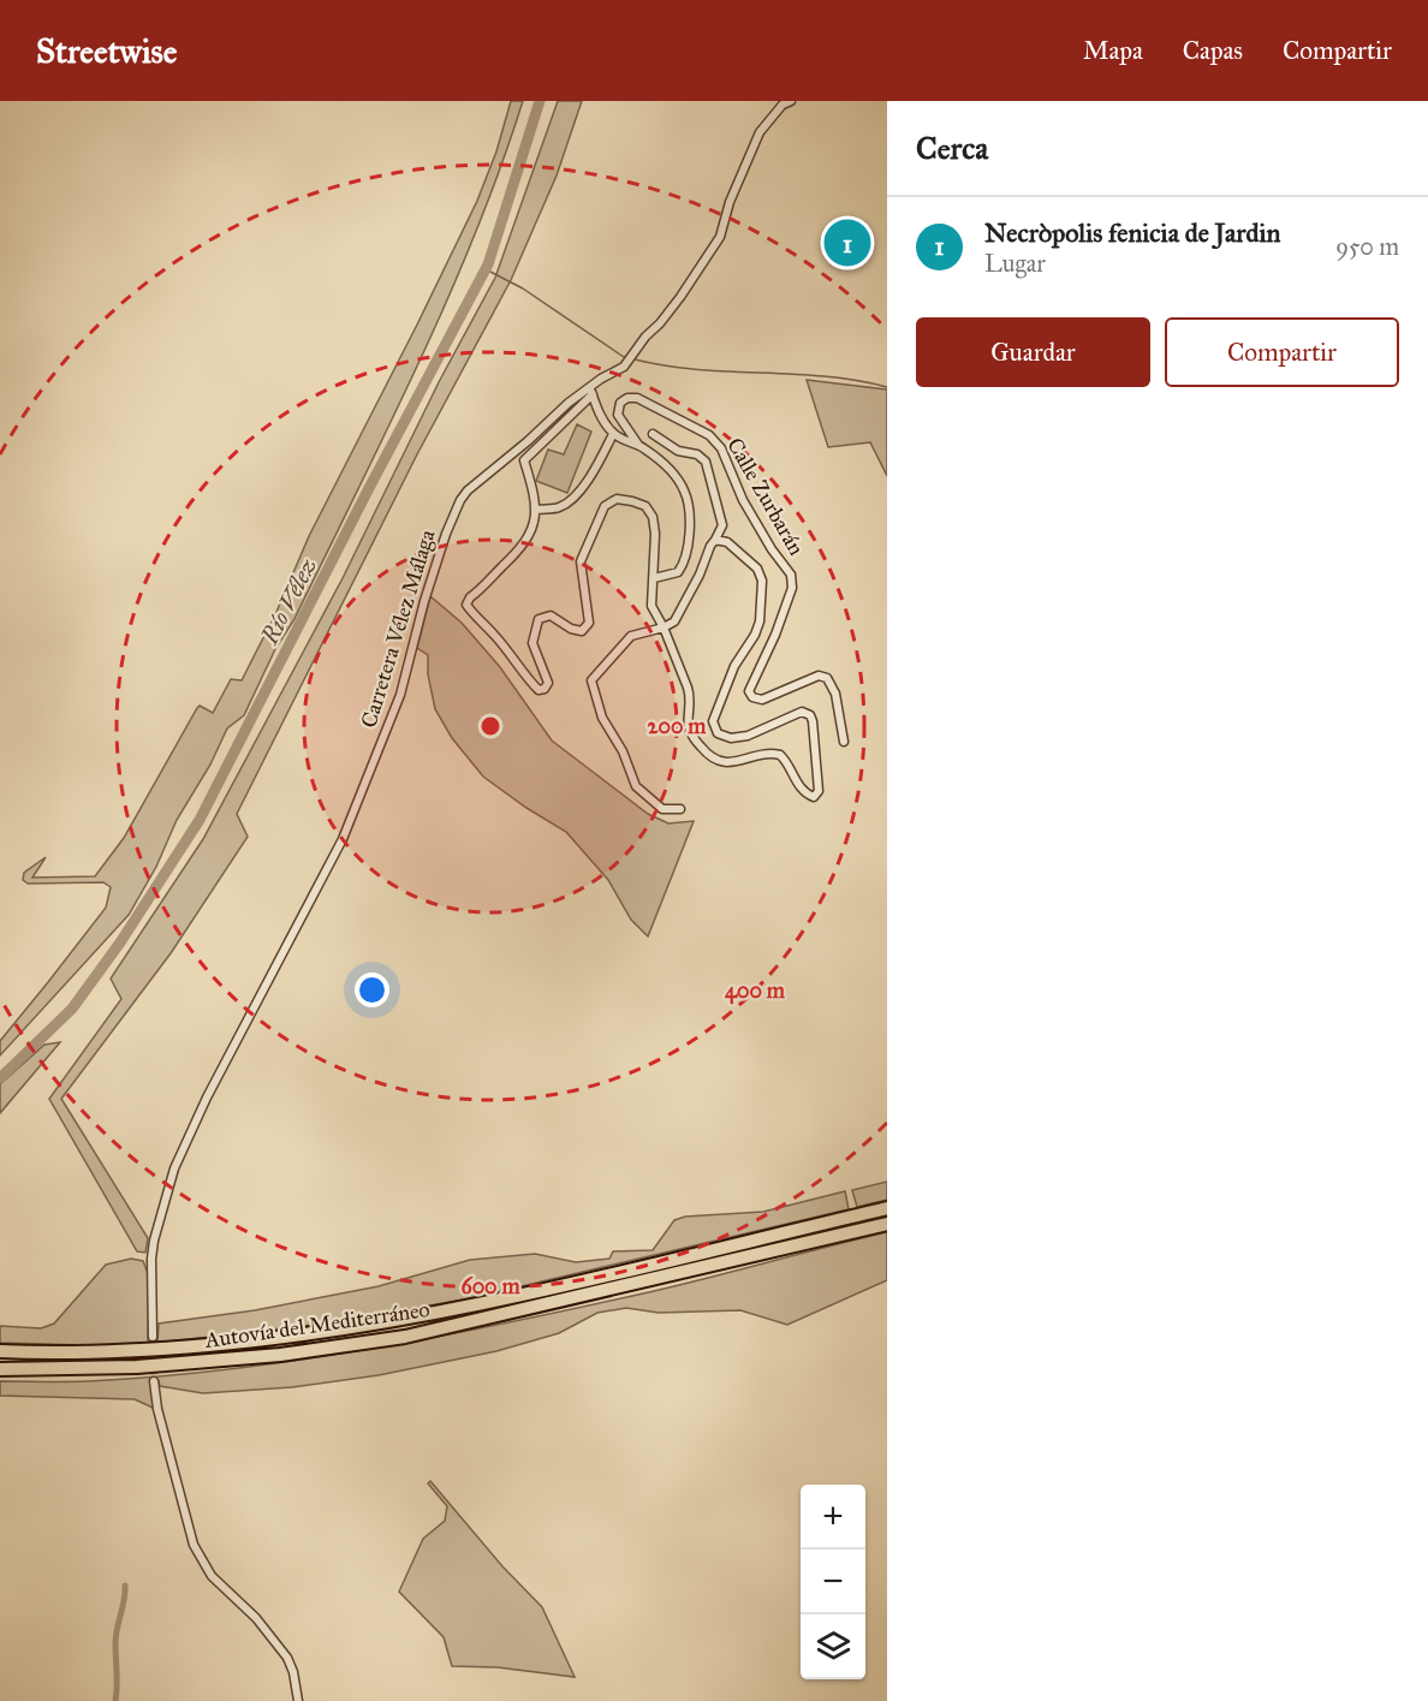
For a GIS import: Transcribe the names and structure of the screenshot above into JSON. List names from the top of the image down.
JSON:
{
  "streets": {
    "highway": ["Autovía del Mediterráneo"],
    "street": ["Calle Zurbarán", "Carretera Vélez Málaga"]
  },
  "water": ["Río Vélez"],
  "page": {
    "header": "Streetwise",
    "nav": ["Mapa", "Capas", "Compartir"],
    "heading": "Cerca",
    "list": [
      {
        "mark": "1",
        "name": "Necròpolis fenicia de Jardin",
        "note": "Lugar",
        "value": "950 m"
      }
    ],
    "pins": "1",
    "buttons": ["Guardar", "Compartir"],
    "map_buttons": ["+", "−"]
  },
  "rings": ["200 m", "400 m", "600 m"]
}
